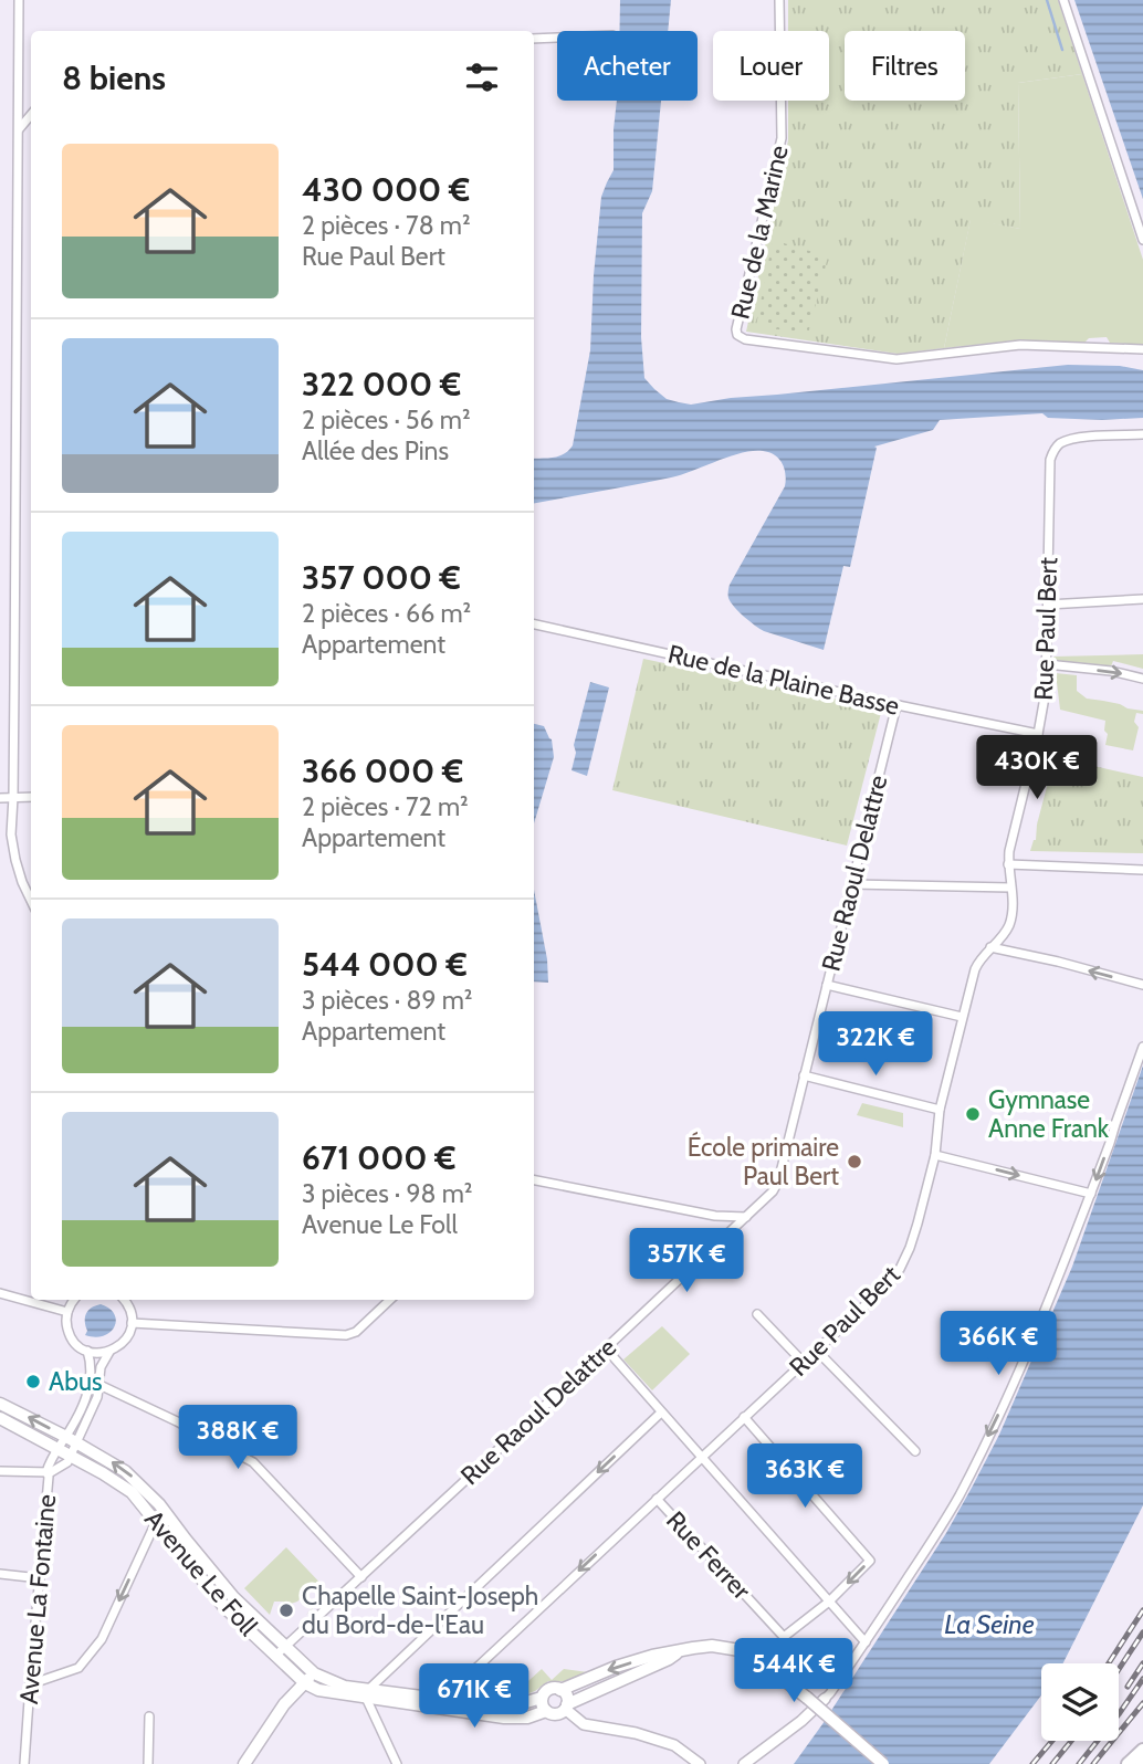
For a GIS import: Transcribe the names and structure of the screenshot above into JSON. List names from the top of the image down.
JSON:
{
  "streets": {
    "main road": ["Avenue Le Foll"],
    "street": [
      "Rue de la Marine",
      "Rue Paul Bert",
      "Rue de la Plaine Basse",
      "Rue Raoul Delattre",
      "Rue Ferrer",
      "Avenue La Fontaine"
    ]
  },
  "crossings": [
    ["Rue Paul Bert", "Rue de la Plaine Basse"],
    ["Rue Paul Bert", "Rue Ferrer"],
    ["Rue Paul Bert", "Avenue Le Foll"],
    ["Rue de la Plaine Basse", "Rue Raoul Delattre"],
    ["Rue Raoul Delattre", "Avenue Le Foll"],
    ["Avenue Le Foll", "Avenue La Fontaine"]
  ],
  "water": ["La Seine"],
  "places": [
    "Gymnase Anne Frank",
    "École primaire Paul Bert",
    "Abus",
    "Chapelle Saint-Joseph du Bord-de-l'Eau"
  ],
  "page": {
    "chip": ["Acheter", "Louer", "Filtres"],
    "heading": "8 biens",
    "list": [
      {
        "name": "430 000 €",
        "note": "2 pièces · 78 m² · Rue Paul Bert"
      },
      {
        "name": "322 000 €",
        "note": "2 pièces · 56 m² · Allée des Pins"
      },
      {
        "name": "357 000 €",
        "note": "2 pièces · 66 m² · Appartement"
      },
      {
        "name": "366 000 €",
        "note": "2 pièces · 72 m² · Appartement"
      },
      {
        "name": "544 000 €",
        "note": "3 pièces · 89 m² · Appartement"
      },
      {
        "name": "671 000 €",
        "note": "3 pièces · 98 m² · Avenue Le Foll"
      }
    ],
    "price": [
      "430K €",
      "322K €",
      "357K €",
      "366K €",
      "388K €",
      "363K €",
      "544K €",
      "671K €"
    ]
  }
}
